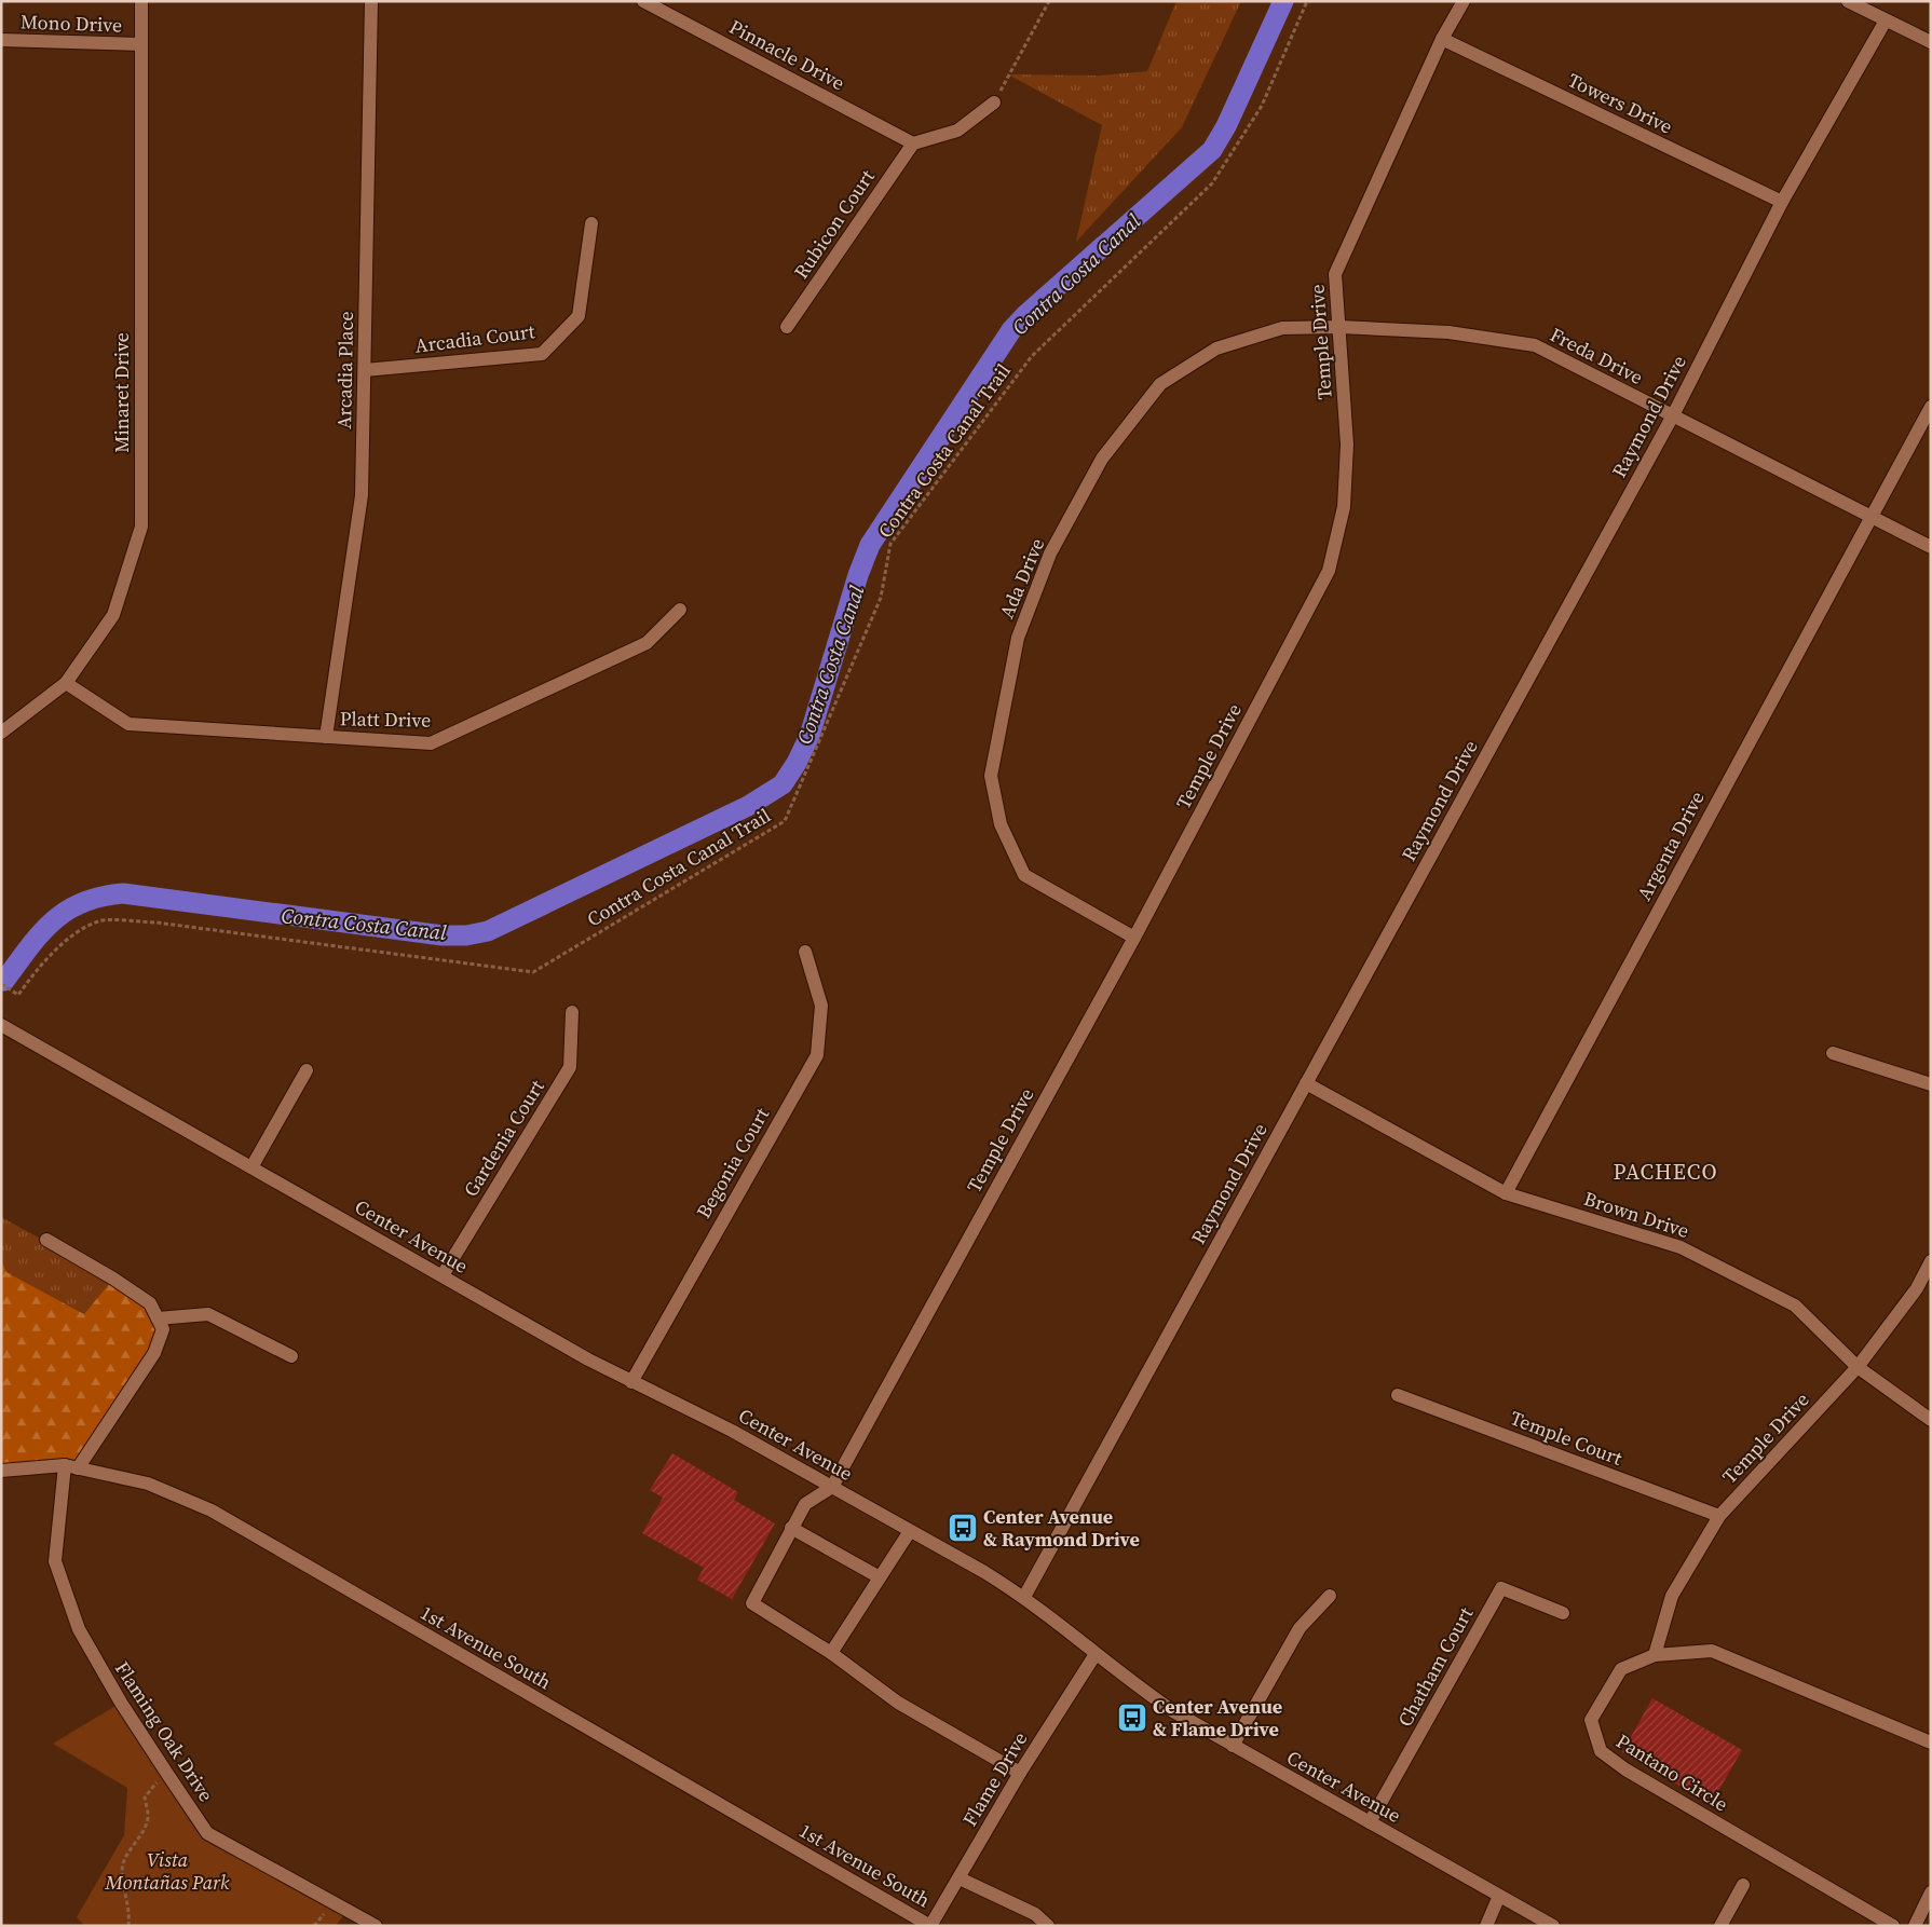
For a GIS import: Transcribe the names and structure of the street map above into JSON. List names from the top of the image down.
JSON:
{
  "streets": {
    "street": [
      "Mono Drive",
      "Pinnacle Drive",
      "Towers Drive",
      "Rubicon Court",
      "Arcadia Court",
      "Temple Drive",
      "Freda Drive",
      "Arcadia Place",
      "Minaret Drive",
      "Raymond Drive",
      "Ada Drive",
      "Platt Drive",
      "Argenta Drive",
      "Gardenia Court",
      "Begonia Court",
      "Brown Drive",
      "Center Avenue",
      "Temple Court",
      "1st Avenue South",
      "Chatham Court",
      "Flaming Oak Drive",
      "Pantano Circle",
      "Flame Drive"
    ],
    "path": ["Contra Costa Canal Trail"]
  },
  "crossings": [
    ["Mono Drive", "Minaret Drive"],
    ["Pinnacle Drive", "Rubicon Court"],
    ["Towers Drive", "Temple Drive"],
    ["Towers Drive", "Raymond Drive"],
    ["Arcadia Court", "Arcadia Place"],
    ["Temple Drive", "Freda Drive"],
    ["Temple Drive", "Ada Drive"],
    ["Temple Drive", "Brown Drive"],
    ["Temple Drive", "Center Avenue"],
    ["Temple Drive", "Temple Court"],
    ["Temple Drive", "Pantano Circle"],
    ["Freda Drive", "Raymond Drive"],
    ["Freda Drive", "Ada Drive"],
    ["Freda Drive", "Argenta Drive"],
    ["Arcadia Place", "Platt Drive"],
    ["Minaret Drive", "Platt Drive"],
    ["Raymond Drive", "Brown Drive"],
    ["Raymond Drive", "Center Avenue"],
    ["Argenta Drive", "Brown Drive"],
    ["Gardenia Court", "Center Avenue"],
    ["Begonia Court", "Center Avenue"],
    ["Center Avenue", "Chatham Court"],
    ["Center Avenue", "Flame Drive"],
    ["1st Avenue South", "Flaming Oak Drive"],
    ["1st Avenue South", "Flame Drive"]
  ],
  "districts": ["PACHECO"],
  "water": ["Contra Costa Canal"],
  "parks": ["Vista Montañas Park"],
  "places": {
    "bus stop": ["Center Avenue & Raymond Drive", "Center Avenue & Flame Drive"]
  }
}
